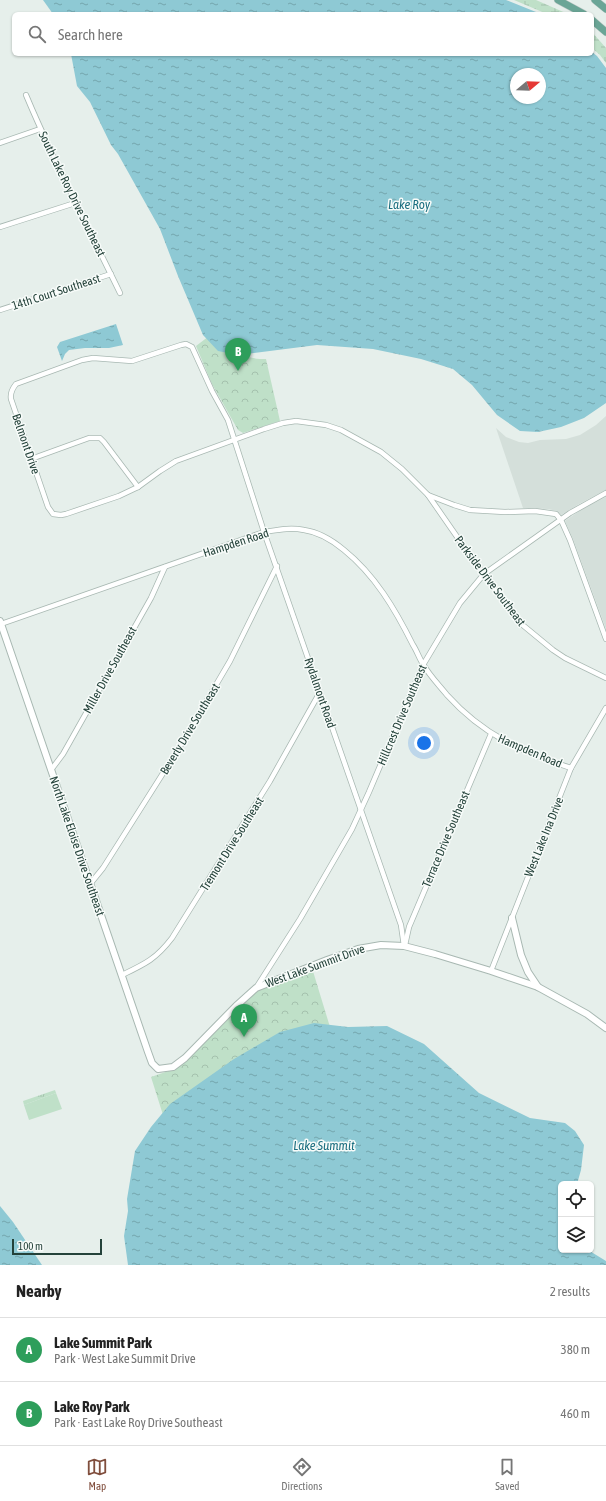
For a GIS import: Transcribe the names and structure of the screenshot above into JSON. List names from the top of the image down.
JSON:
{
  "streets": {
    "street": [
      "South Lake Roy Drive Southeast",
      "14th Court Southeast",
      "Belmont Drive",
      "Hampden Road",
      "Parkside Drive Southeast",
      "Miller Drive Southeast",
      "Rydalmont Road",
      "Hillcrest Drive Southeast",
      "Beverly Drive Southeast",
      "West Lake Ina Drive",
      "Terrace Drive Southeast",
      "Tremont Drive Southeast",
      "North Lake Eloise Drive Southeast",
      "West Lake Summit Drive"
    ]
  },
  "crossings": [
    ["South Lake Roy Drive Southeast", "14th Court Southeast"],
    ["Belmont Drive", "Parkside Drive Southeast"],
    ["Belmont Drive", "Rydalmont Road"],
    ["Hampden Road", "Miller Drive Southeast"],
    ["Hampden Road", "Rydalmont Road"],
    ["Hampden Road", "Hillcrest Drive Southeast"],
    ["Hampden Road", "West Lake Ina Drive"],
    ["Hampden Road", "Terrace Drive Southeast"],
    ["Hampden Road", "North Lake Eloise Drive Southeast"],
    ["Parkside Drive Southeast", "Hillcrest Drive Southeast"],
    ["Miller Drive Southeast", "North Lake Eloise Drive Southeast"],
    ["Rydalmont Road", "Hillcrest Drive Southeast"],
    ["Rydalmont Road", "Beverly Drive Southeast"],
    ["Rydalmont Road", "Terrace Drive Southeast"],
    ["Rydalmont Road", "Tremont Drive Southeast"],
    ["Rydalmont Road", "West Lake Summit Drive"],
    ["Hillcrest Drive Southeast", "West Lake Summit Drive"],
    ["Beverly Drive Southeast", "North Lake Eloise Drive Southeast"],
    ["West Lake Ina Drive", "West Lake Summit Drive"],
    ["Terrace Drive Southeast", "West Lake Summit Drive"],
    ["Tremont Drive Southeast", "North Lake Eloise Drive Southeast"],
    ["North Lake Eloise Drive Southeast", "West Lake Summit Drive"]
  ],
  "water": ["Lake Roy", "Lake Summit"],
  "scale_bar": "100 m",
  "north": "right",
  "page": {
    "search": "Search here",
    "pins": ["B", "A"],
    "scale": "100 m",
    "heading": ["Nearby", "2 results"],
    "list": [
      {
        "mark": "A",
        "name": "Lake Summit Park",
        "note": "Park · West Lake Summit Drive",
        "value": "380 m"
      },
      {
        "mark": "B",
        "name": "Lake Roy Park",
        "note": "Park · East Lake Roy Drive Southeast",
        "value": "460 m"
      }
    ],
    "nav": ["Map", "Directions", "Saved"]
  }
}
